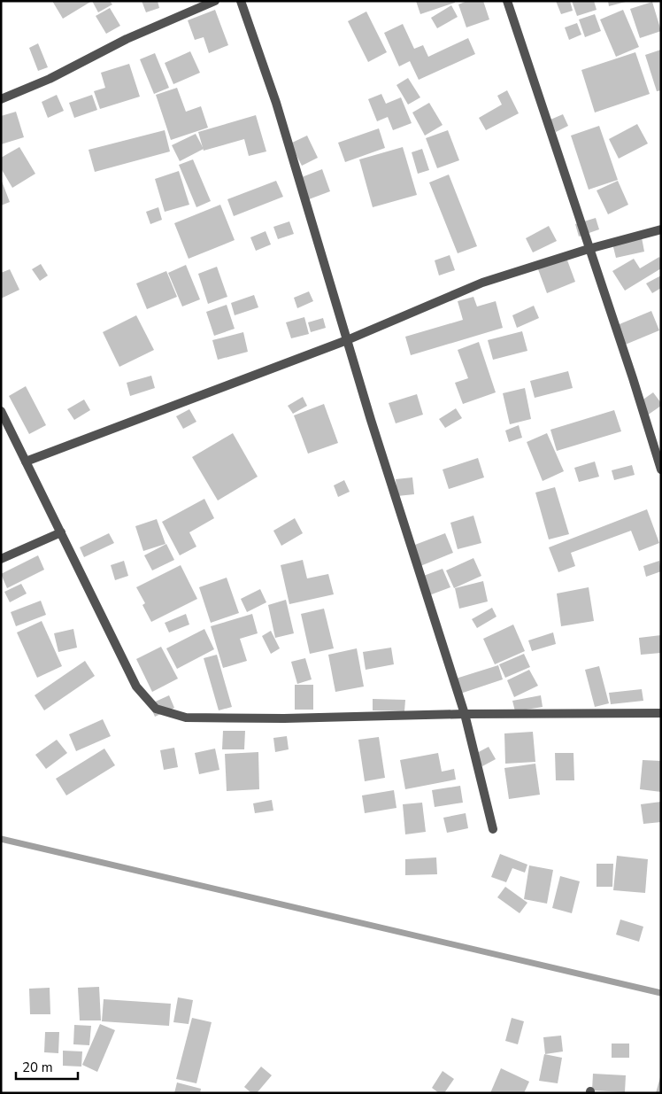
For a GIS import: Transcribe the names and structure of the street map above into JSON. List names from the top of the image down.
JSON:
{
  "scale_bar": "20 m"
}
